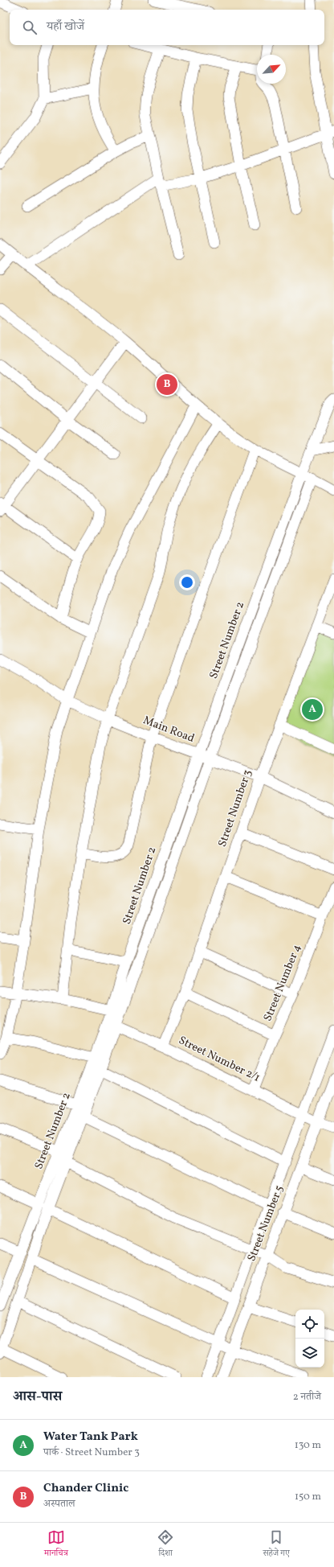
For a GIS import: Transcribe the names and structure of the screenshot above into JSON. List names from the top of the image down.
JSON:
{
  "streets": {
    "street": [
      "Street Number 2",
      "Main Road",
      "Street Number 3",
      "Street Number 4",
      "Street Number 2/1",
      "Street Number 5"
    ]
  },
  "crossings": [
    ["Street Number 2", "Main Road"],
    ["Street Number 2", "Street Number 2/1"],
    ["Main Road", "Street Number 3"],
    ["Street Number 3", "Street Number 2/1"],
    ["Street Number 4", "Street Number 2/1"],
    ["Street Number 2/1", "Street Number 5"]
  ],
  "north": "top right",
  "page": {
    "search": "यहाँ खोजें",
    "pins": ["B", "A"],
    "heading": ["आस-पास", "2 नतीजे"],
    "list": [
      {
        "mark": "A",
        "name": "Water Tank Park",
        "note": "पार्क · Street Number 3",
        "value": "130 m"
      },
      {
        "mark": "B",
        "name": "Chander Clinic",
        "note": "अस्पताल",
        "value": "150 m"
      }
    ],
    "nav": ["मानचित्र", "दिशा", "सहेजे गए"]
  }
}
